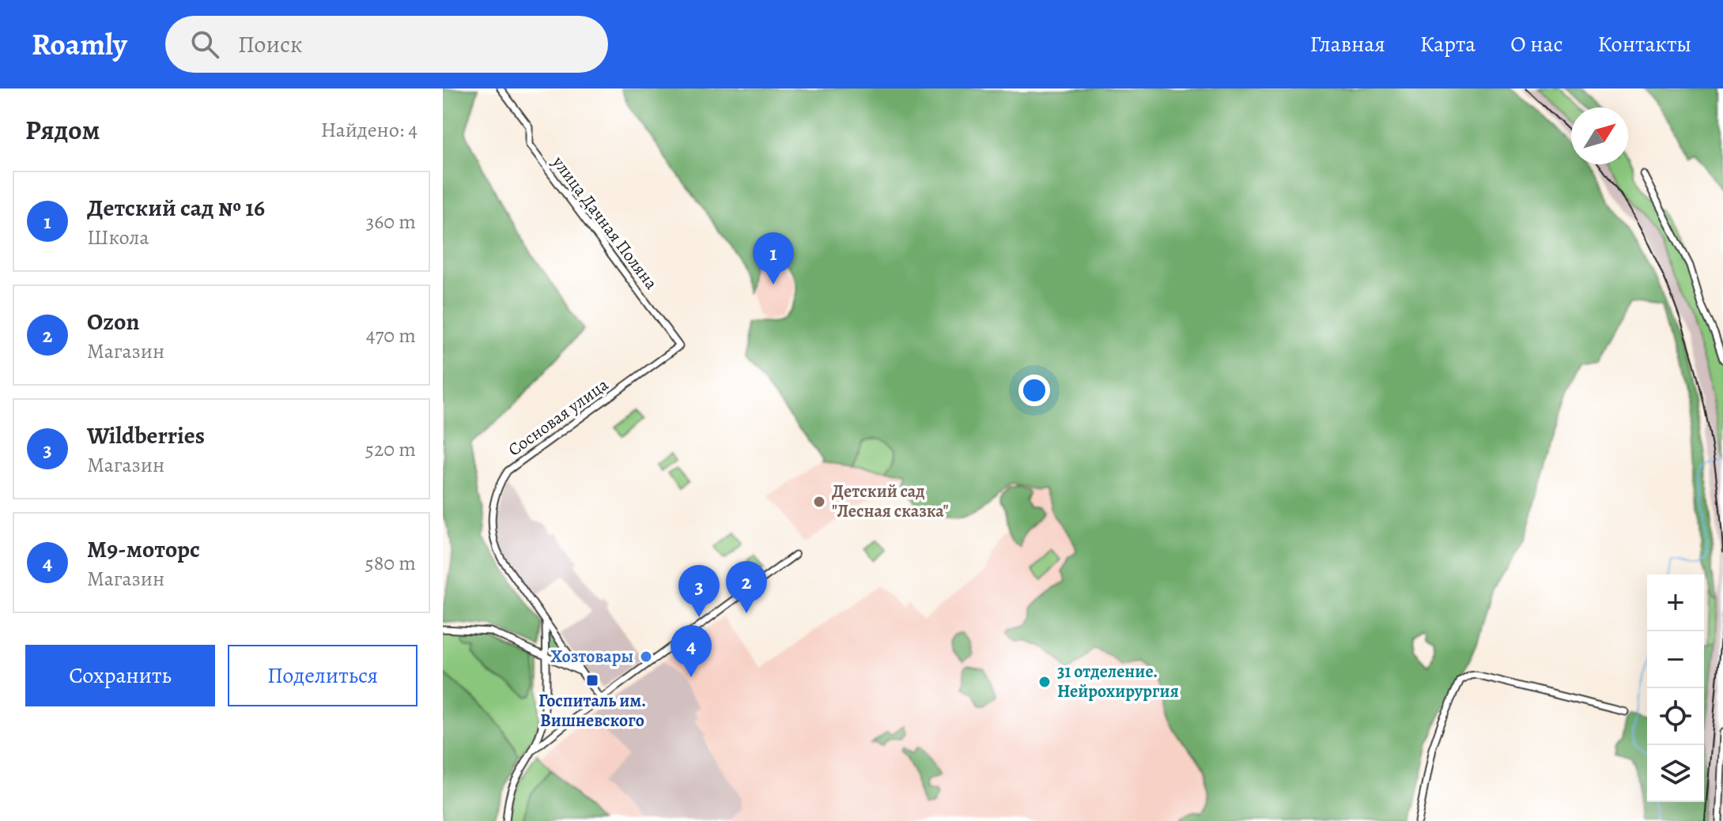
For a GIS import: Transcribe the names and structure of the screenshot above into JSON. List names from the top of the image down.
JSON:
{
  "streets": {
    "street": ["улица Дачная Поляна", "Сосновая улица"]
  },
  "crossings": [
    ["улица Дачная Поляна", "Сосновая улица"]
  ],
  "places": {
    "other": ["Детский сад \"Лесная сказка\"", "Хозтовары", "31 отделение. Нейрохирургия"],
    "transit": ["Госпиталь им. Вишневского"]
  },
  "north": "top right",
  "page": {
    "header": "Roamly",
    "search": "Поиск",
    "nav": [
      "Главная",
      "Карта",
      "О нас",
      "Контакты"
    ],
    "heading": ["Рядом", "Найдено: 4"],
    "list": [
      {
        "mark": "1",
        "name": "Детский сад № 16",
        "note": "Школа",
        "value": "360 m"
      },
      {
        "mark": "2",
        "name": "Ozon",
        "note": "Магазин",
        "value": "470 m"
      },
      {
        "mark": "3",
        "name": "Wildberries",
        "note": "Магазин",
        "value": "520 m"
      },
      {
        "mark": "4",
        "name": "М9-моторс",
        "note": "Магазин",
        "value": "580 m"
      }
    ],
    "pins": [
      "1",
      "2",
      "3",
      "4"
    ],
    "map_buttons": ["+", "−"],
    "buttons": ["Сохранить", "Поделиться"]
  }
}
